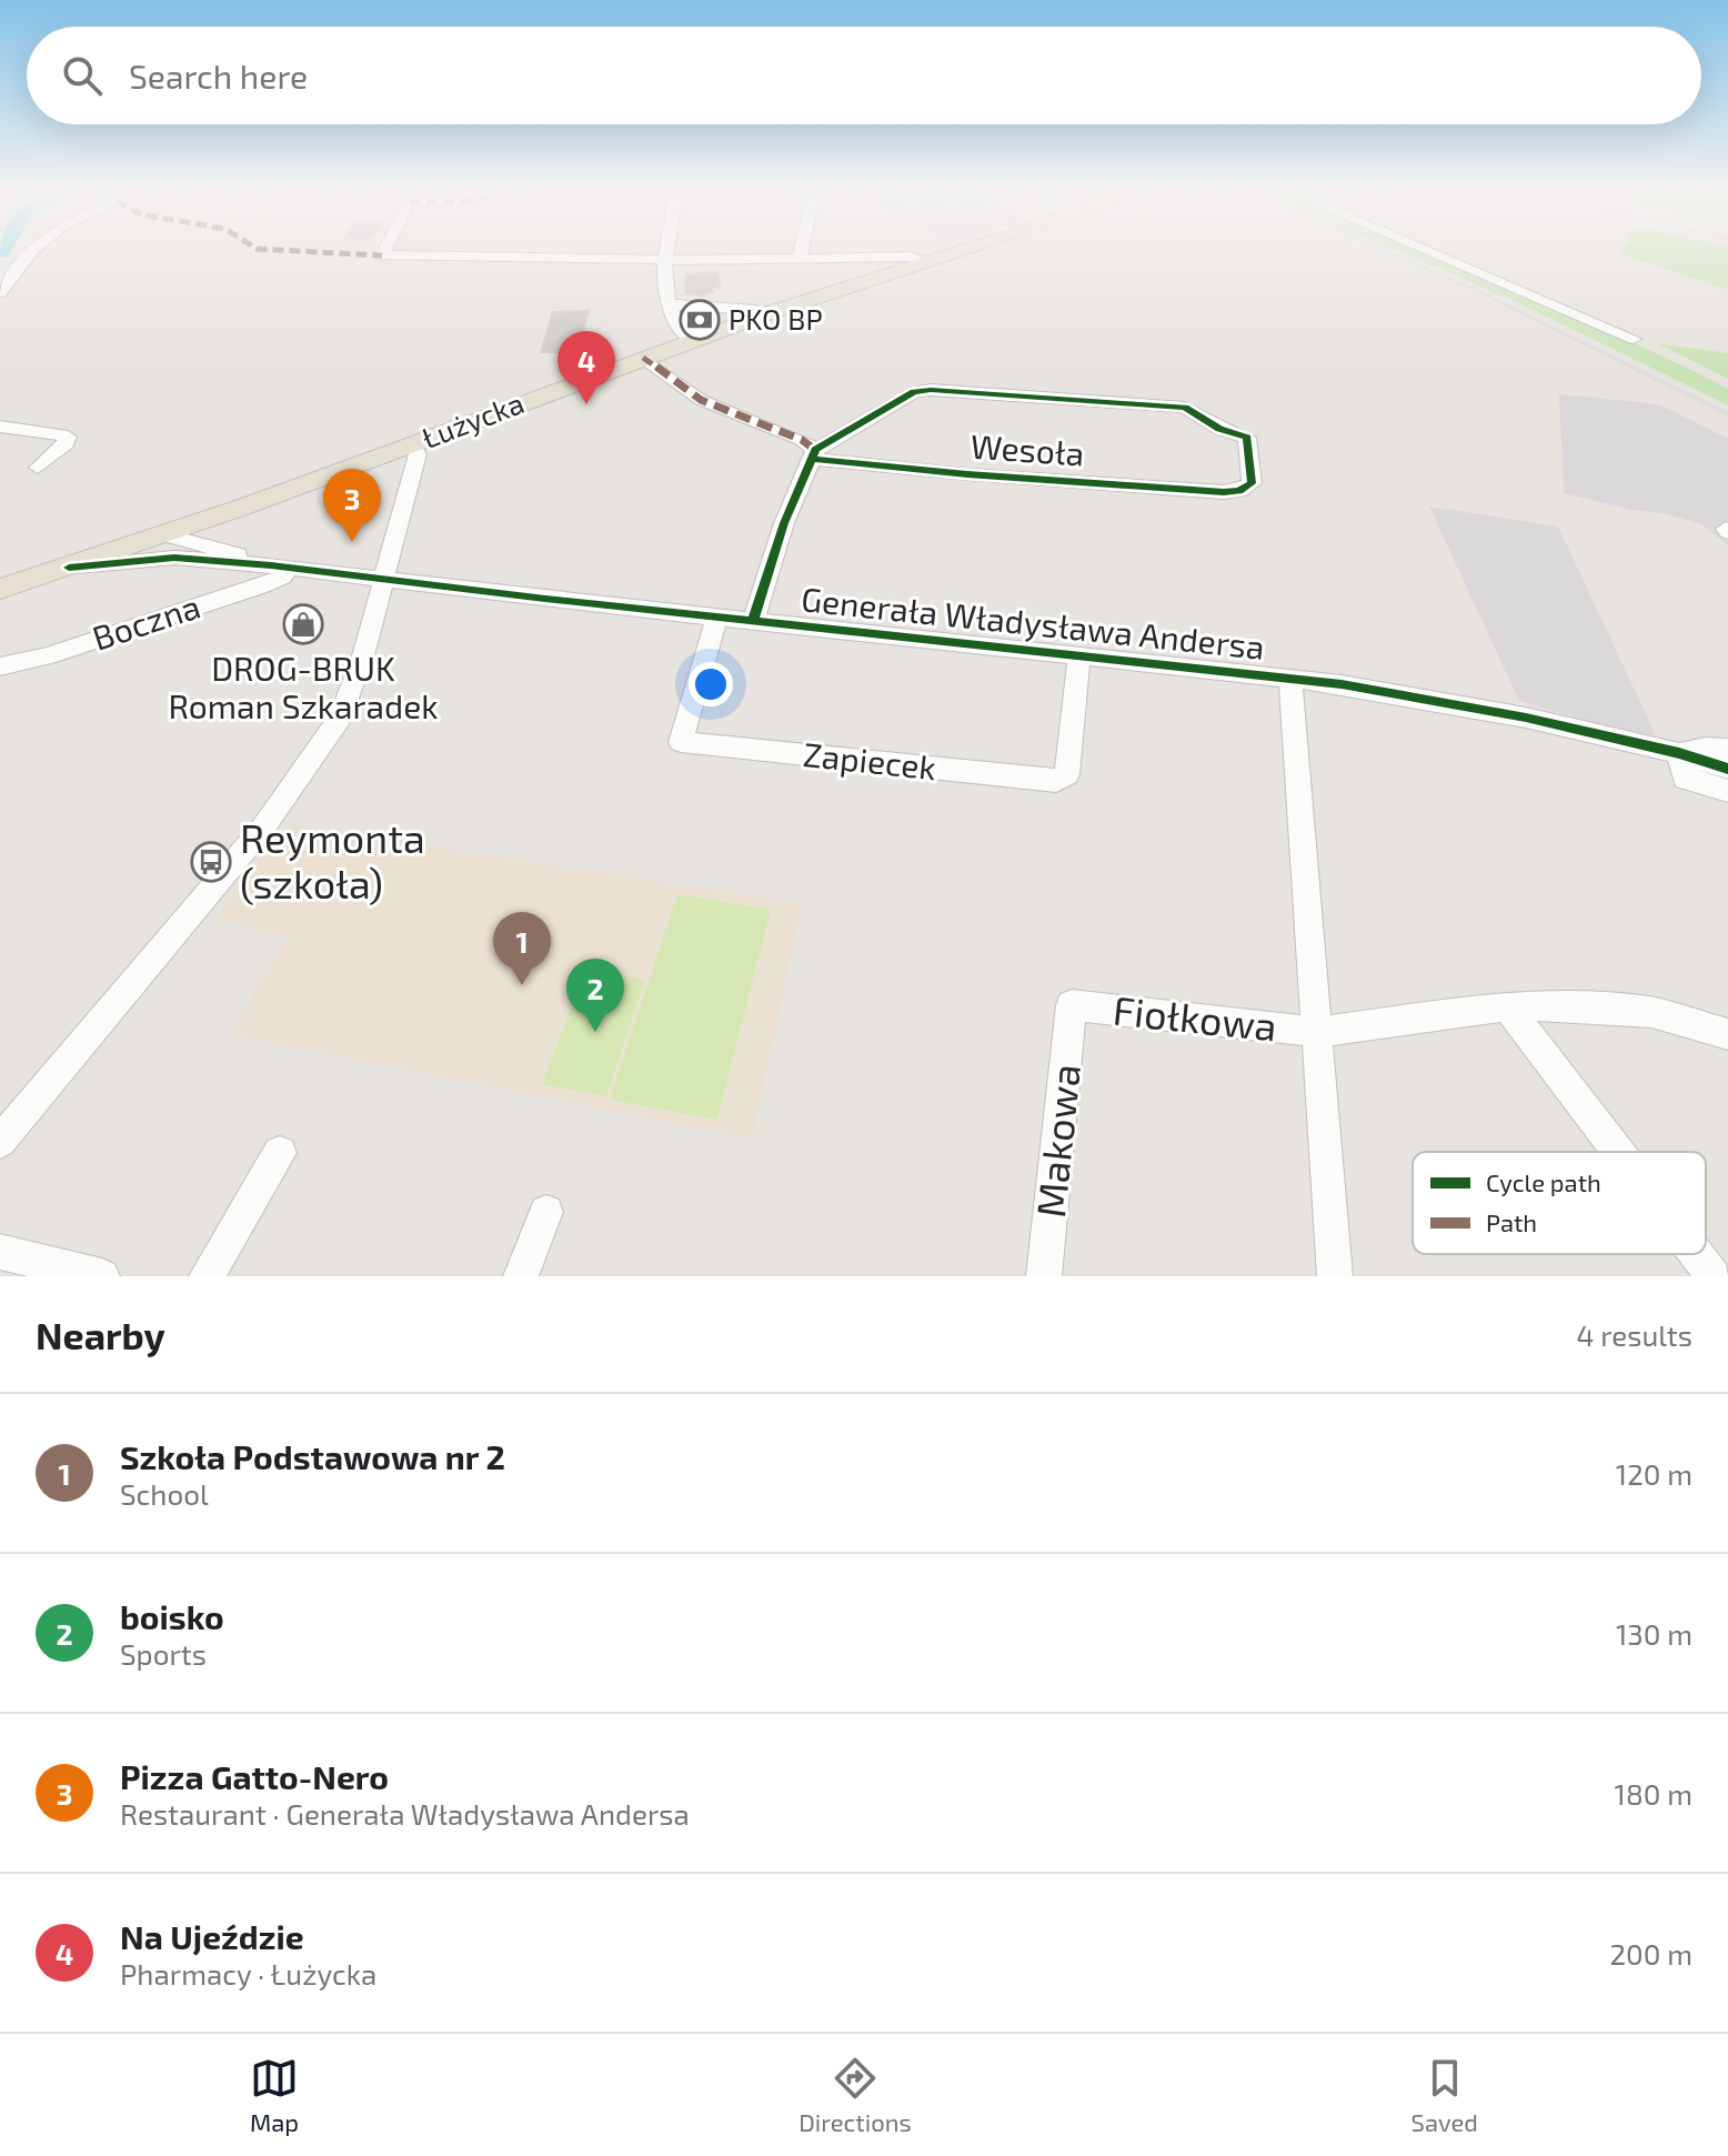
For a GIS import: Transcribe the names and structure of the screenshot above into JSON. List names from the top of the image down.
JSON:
{
  "streets": {
    "main road": ["Łużycka"],
    "street": [
      "Wesoła",
      "Boczna",
      "Generała Władysława Andersa",
      "Zapiecek",
      "Fiołkowa",
      "Makowa"
    ]
  },
  "crossings": [
    ["Łużycka", "Generała Władysława Andersa"],
    ["Boczna", "Generała Władysława Andersa"],
    ["Generała Władysława Andersa", "Zapiecek"],
    ["Fiołkowa", "Makowa"]
  ],
  "places": {
    "bank": ["PKO BP"],
    "shop": ["DROG-BRUK Roman Szkaradek"],
    "bus stop": ["Reymonta (szkoła)"]
  },
  "legend": ["Cycle path", "Path"],
  "page": {
    "search": "Search here",
    "pins": [
      "4",
      "3",
      "1",
      "2"
    ],
    "heading": ["Nearby", "4 results"],
    "list": [
      {
        "mark": "1",
        "name": "Szkoła Podstawowa nr 2",
        "note": "School",
        "value": "120 m"
      },
      {
        "mark": "2",
        "name": "boisko",
        "note": "Sports",
        "value": "130 m"
      },
      {
        "mark": "3",
        "name": "Pizza Gatto-Nero",
        "note": "Restaurant · Generała Władysława Andersa",
        "value": "180 m"
      },
      {
        "mark": "4",
        "name": "Na Ujeździe",
        "note": "Pharmacy · Łużycka",
        "value": "200 m"
      }
    ],
    "nav": ["Map", "Directions", "Saved"]
  }
}
